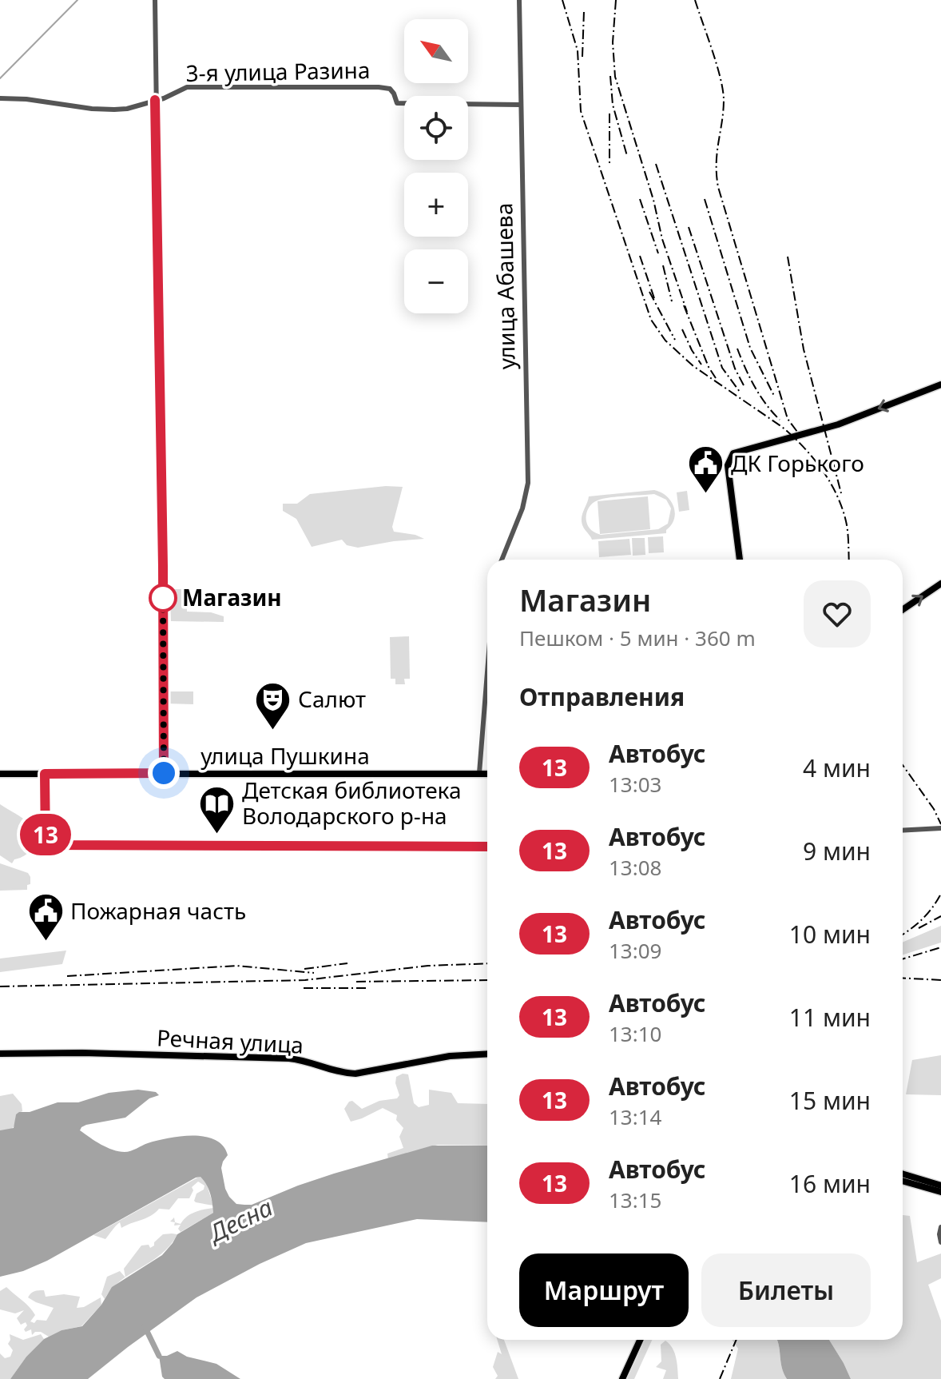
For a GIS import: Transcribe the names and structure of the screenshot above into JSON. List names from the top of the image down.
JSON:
{
  "streets": {
    "main road": ["улица Пушкина", "Речная улица"],
    "street": ["3-я улица Разина", "улица Абашева"]
  },
  "crossings": [
    ["3-я улица Разина", "улица Абашева"]
  ],
  "water": ["Десна"],
  "places": {
    "public building": ["ДК Горького", "Пожарная часть"],
    "other": ["Магазин"],
    "theatre": ["Салют"],
    "library": ["Детская библиотека Володарского р-на"]
  },
  "lines": ["bus line 13"],
  "north": "top left",
  "page": {
    "on_map": "13",
    "map_buttons": ["+", "−"],
    "heading": [
      ["Магазин", "Пешком · 5 мин · 360 m"],
      "Отправления"
    ],
    "list": [
      {
        "mark": "13",
        "name": "Автобус",
        "note": "13:03",
        "value": "4 мин"
      },
      {
        "mark": "13",
        "name": "Автобус",
        "note": "13:08",
        "value": "9 мин"
      },
      {
        "mark": "13",
        "name": "Автобус",
        "note": "13:09",
        "value": "10 мин"
      },
      {
        "mark": "13",
        "name": "Автобус",
        "note": "13:10",
        "value": "11 мин"
      },
      {
        "mark": "13",
        "name": "Автобус",
        "note": "13:14",
        "value": "15 мин"
      },
      {
        "mark": "13",
        "name": "Автобус",
        "note": "13:15",
        "value": "16 мин"
      }
    ],
    "buttons": ["Маршрут", "Билеты"]
  }
}
